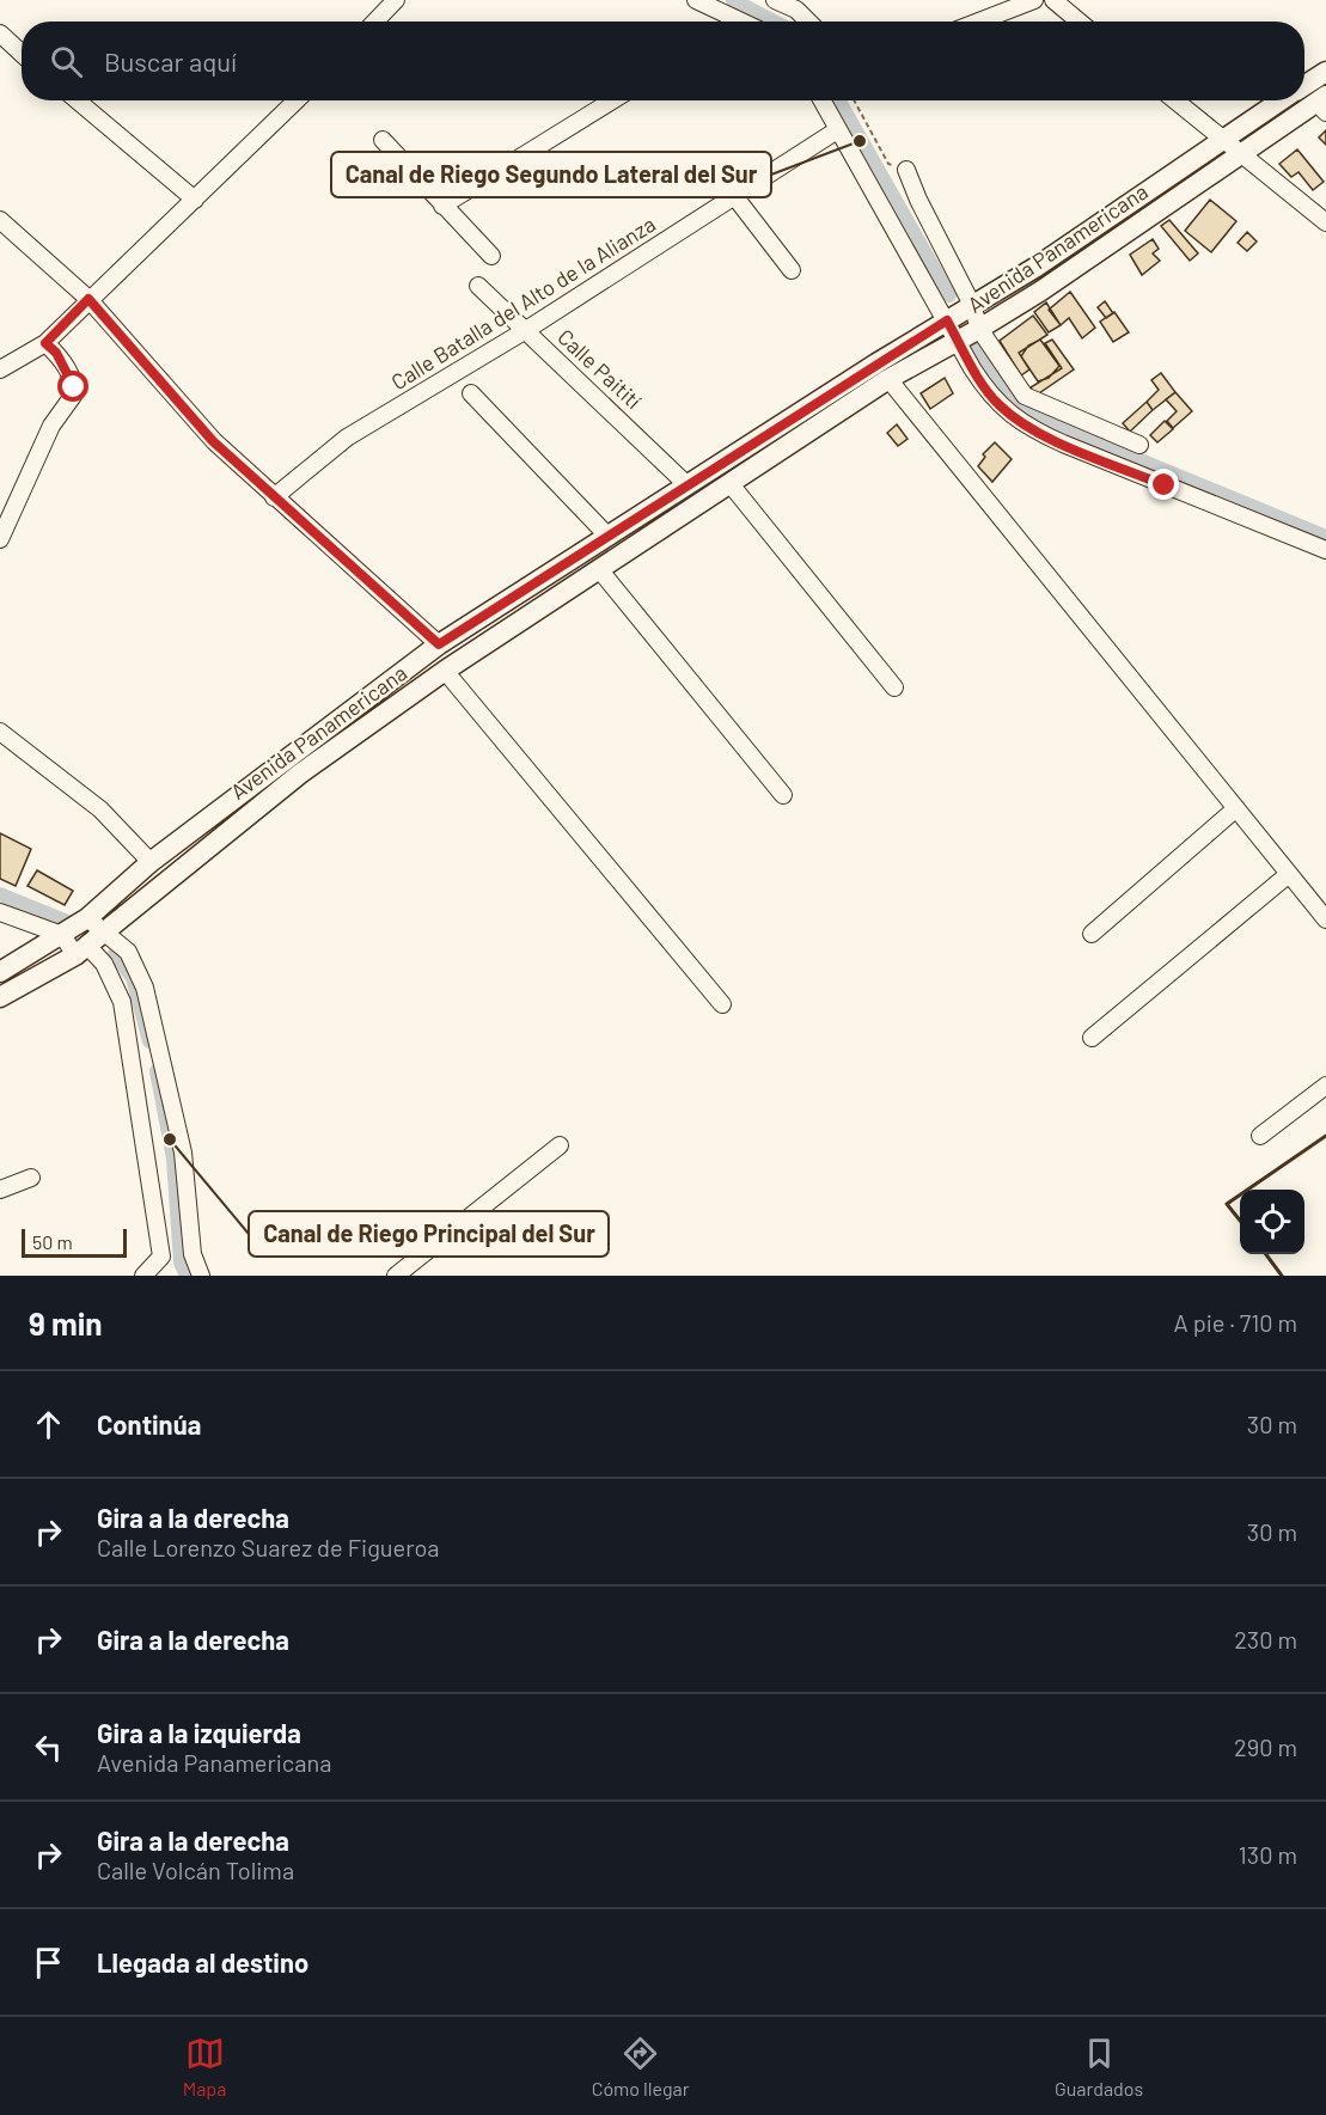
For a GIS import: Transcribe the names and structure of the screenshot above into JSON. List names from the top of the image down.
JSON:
{
  "streets": {
    "main road": ["Avenida Panamericana"],
    "street": ["Calle Batalla del Alto de la Alianza", "Calle Paitití"]
  },
  "crossings": [
    ["Avenida Panamericana", "Calle Paitití"],
    ["Calle Batalla del Alto de la Alianza", "Calle Paitití"]
  ],
  "places": ["Canal de Riego Segundo Lateral del Sur", "Canal de Riego Principal del Sur"],
  "scale_bar": "50 m",
  "page": {
    "search": "Buscar aquí",
    "scale": "50 m",
    "heading": ["9 min", "A pie · 710 m"],
    "list": [
      ["Continúa", "30 m"],
      ["Gira a la derecha", "Calle Lorenzo Suarez de Figueroa", "30 m"],
      ["Gira a la derecha", "230 m"],
      ["Gira a la izquierda", "Avenida Panamericana", "290 m"],
      ["Gira a la derecha", "Calle Volcán Tolima", "130 m"],
      "Llegada al destino"
    ],
    "nav": ["Mapa", "Cómo llegar", "Guardados"]
  }
}
